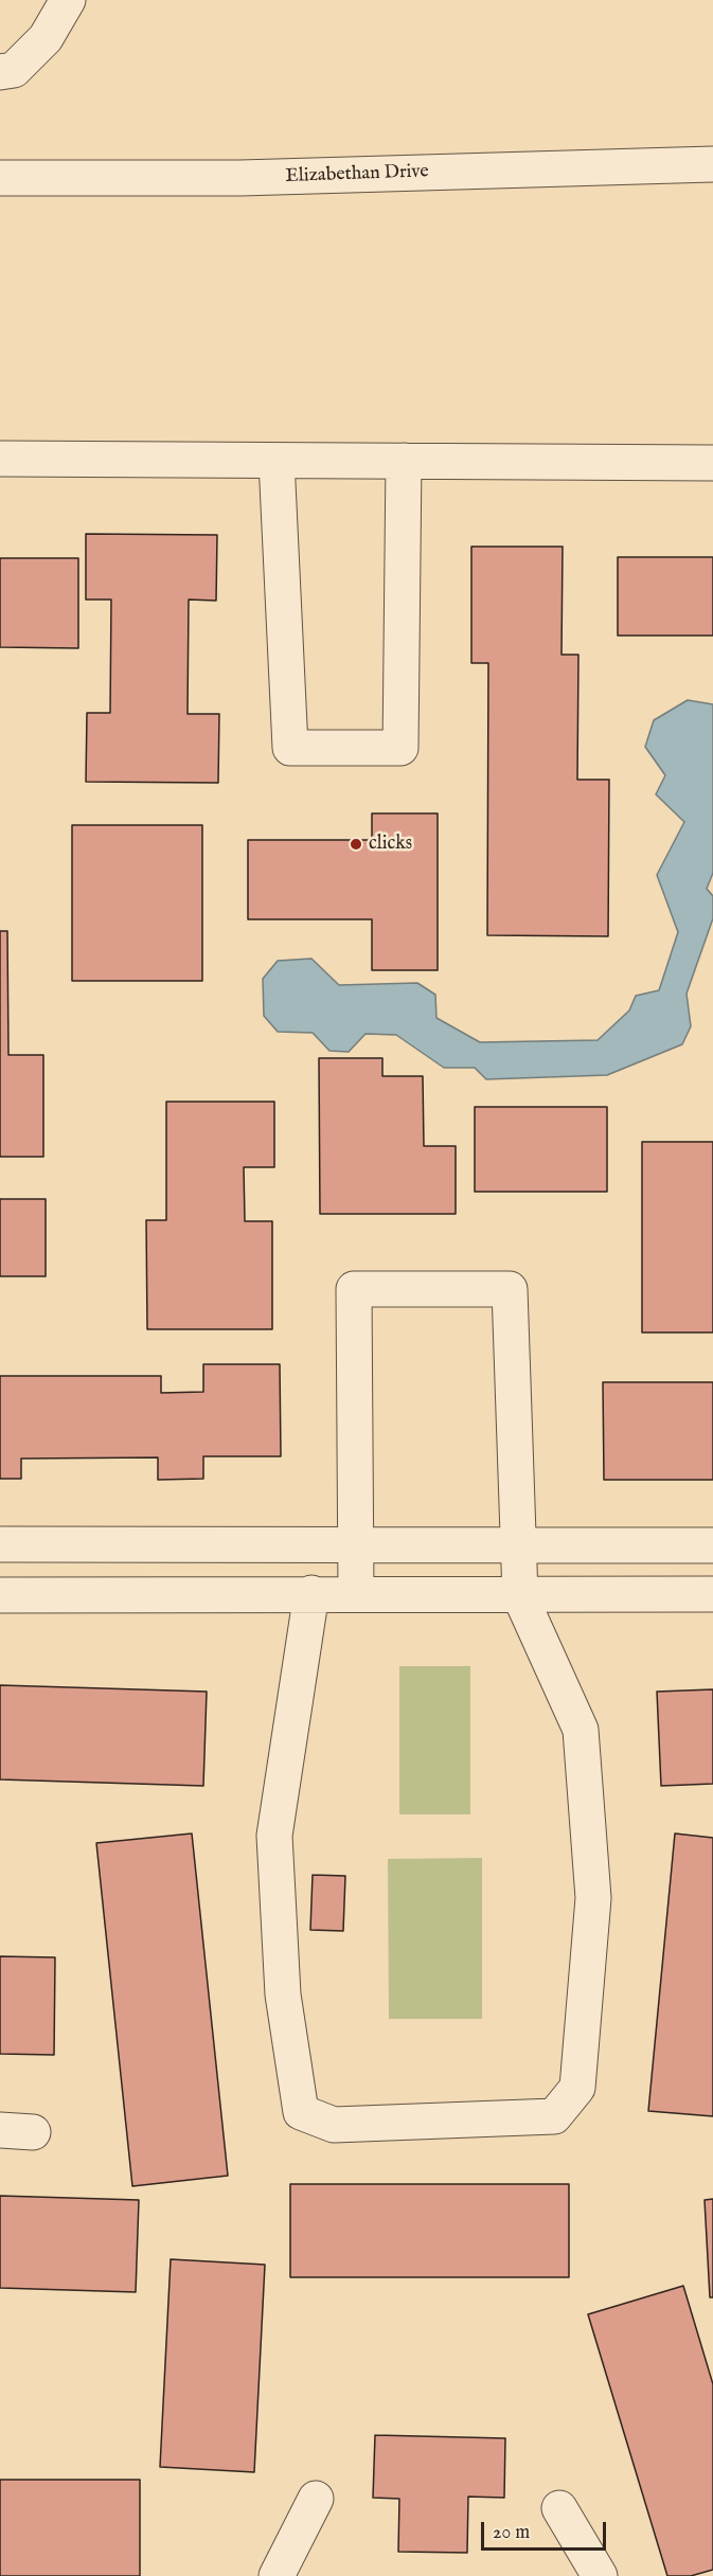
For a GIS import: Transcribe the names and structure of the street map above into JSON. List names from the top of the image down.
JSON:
{
  "streets": {
    "street": ["Elizabethan Drive"]
  },
  "places": ["clicks"],
  "scale_bar": "20 m"
}
